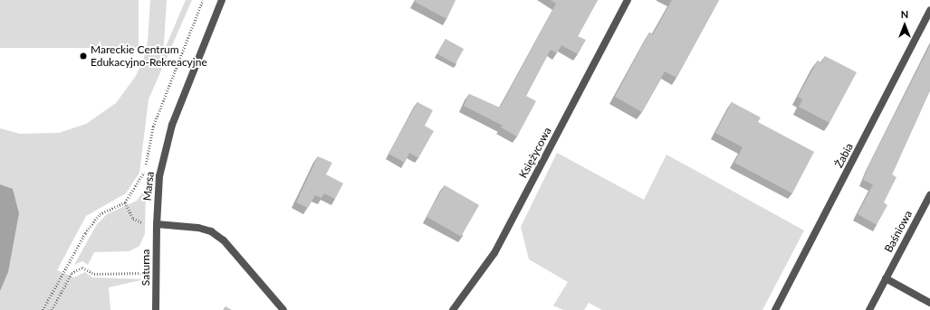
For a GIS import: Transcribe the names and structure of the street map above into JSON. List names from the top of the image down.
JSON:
{
  "streets": {
    "street": [
      "Księżycowa",
      "Żabia",
      "Marsa",
      "Baśniowa",
      "Saturna"
    ]
  },
  "crossings": [
    ["Marsa", "Saturna"]
  ],
  "places": ["Mareckie Centrum Edukacyjno-Rekreacyjne"],
  "north": "top"
}
